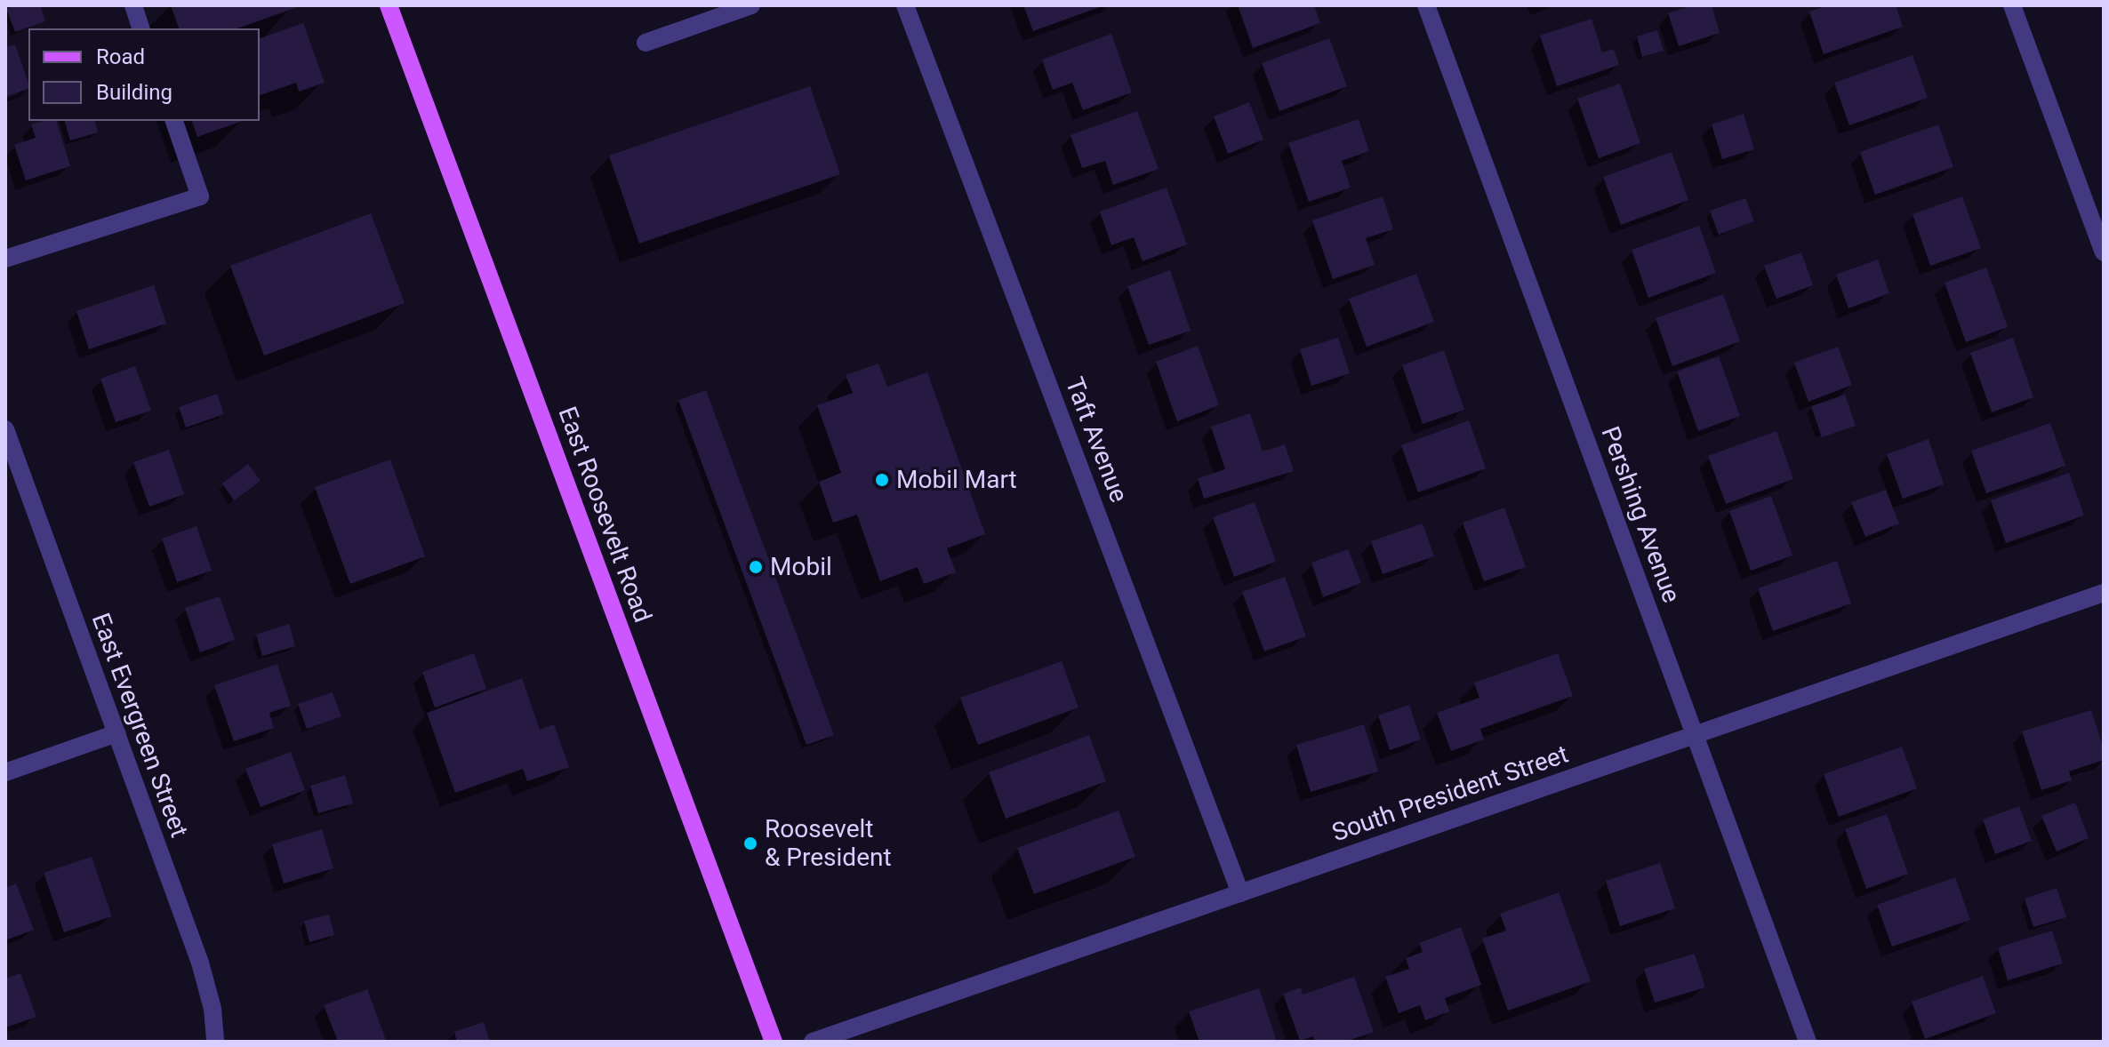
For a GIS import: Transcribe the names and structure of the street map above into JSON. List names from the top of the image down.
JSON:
{
  "streets": {
    "main road": ["East Roosevelt Road"],
    "street": [
      "Taft Avenue",
      "Pershing Avenue",
      "East Evergreen Street",
      "South President Street"
    ]
  },
  "crossings": [
    ["Taft Avenue", "South President Street"],
    ["Pershing Avenue", "South President Street"]
  ],
  "places": ["Mobil Mart", "Mobil", "Roosevelt & President"],
  "legend": ["Road", "Building"]
}
